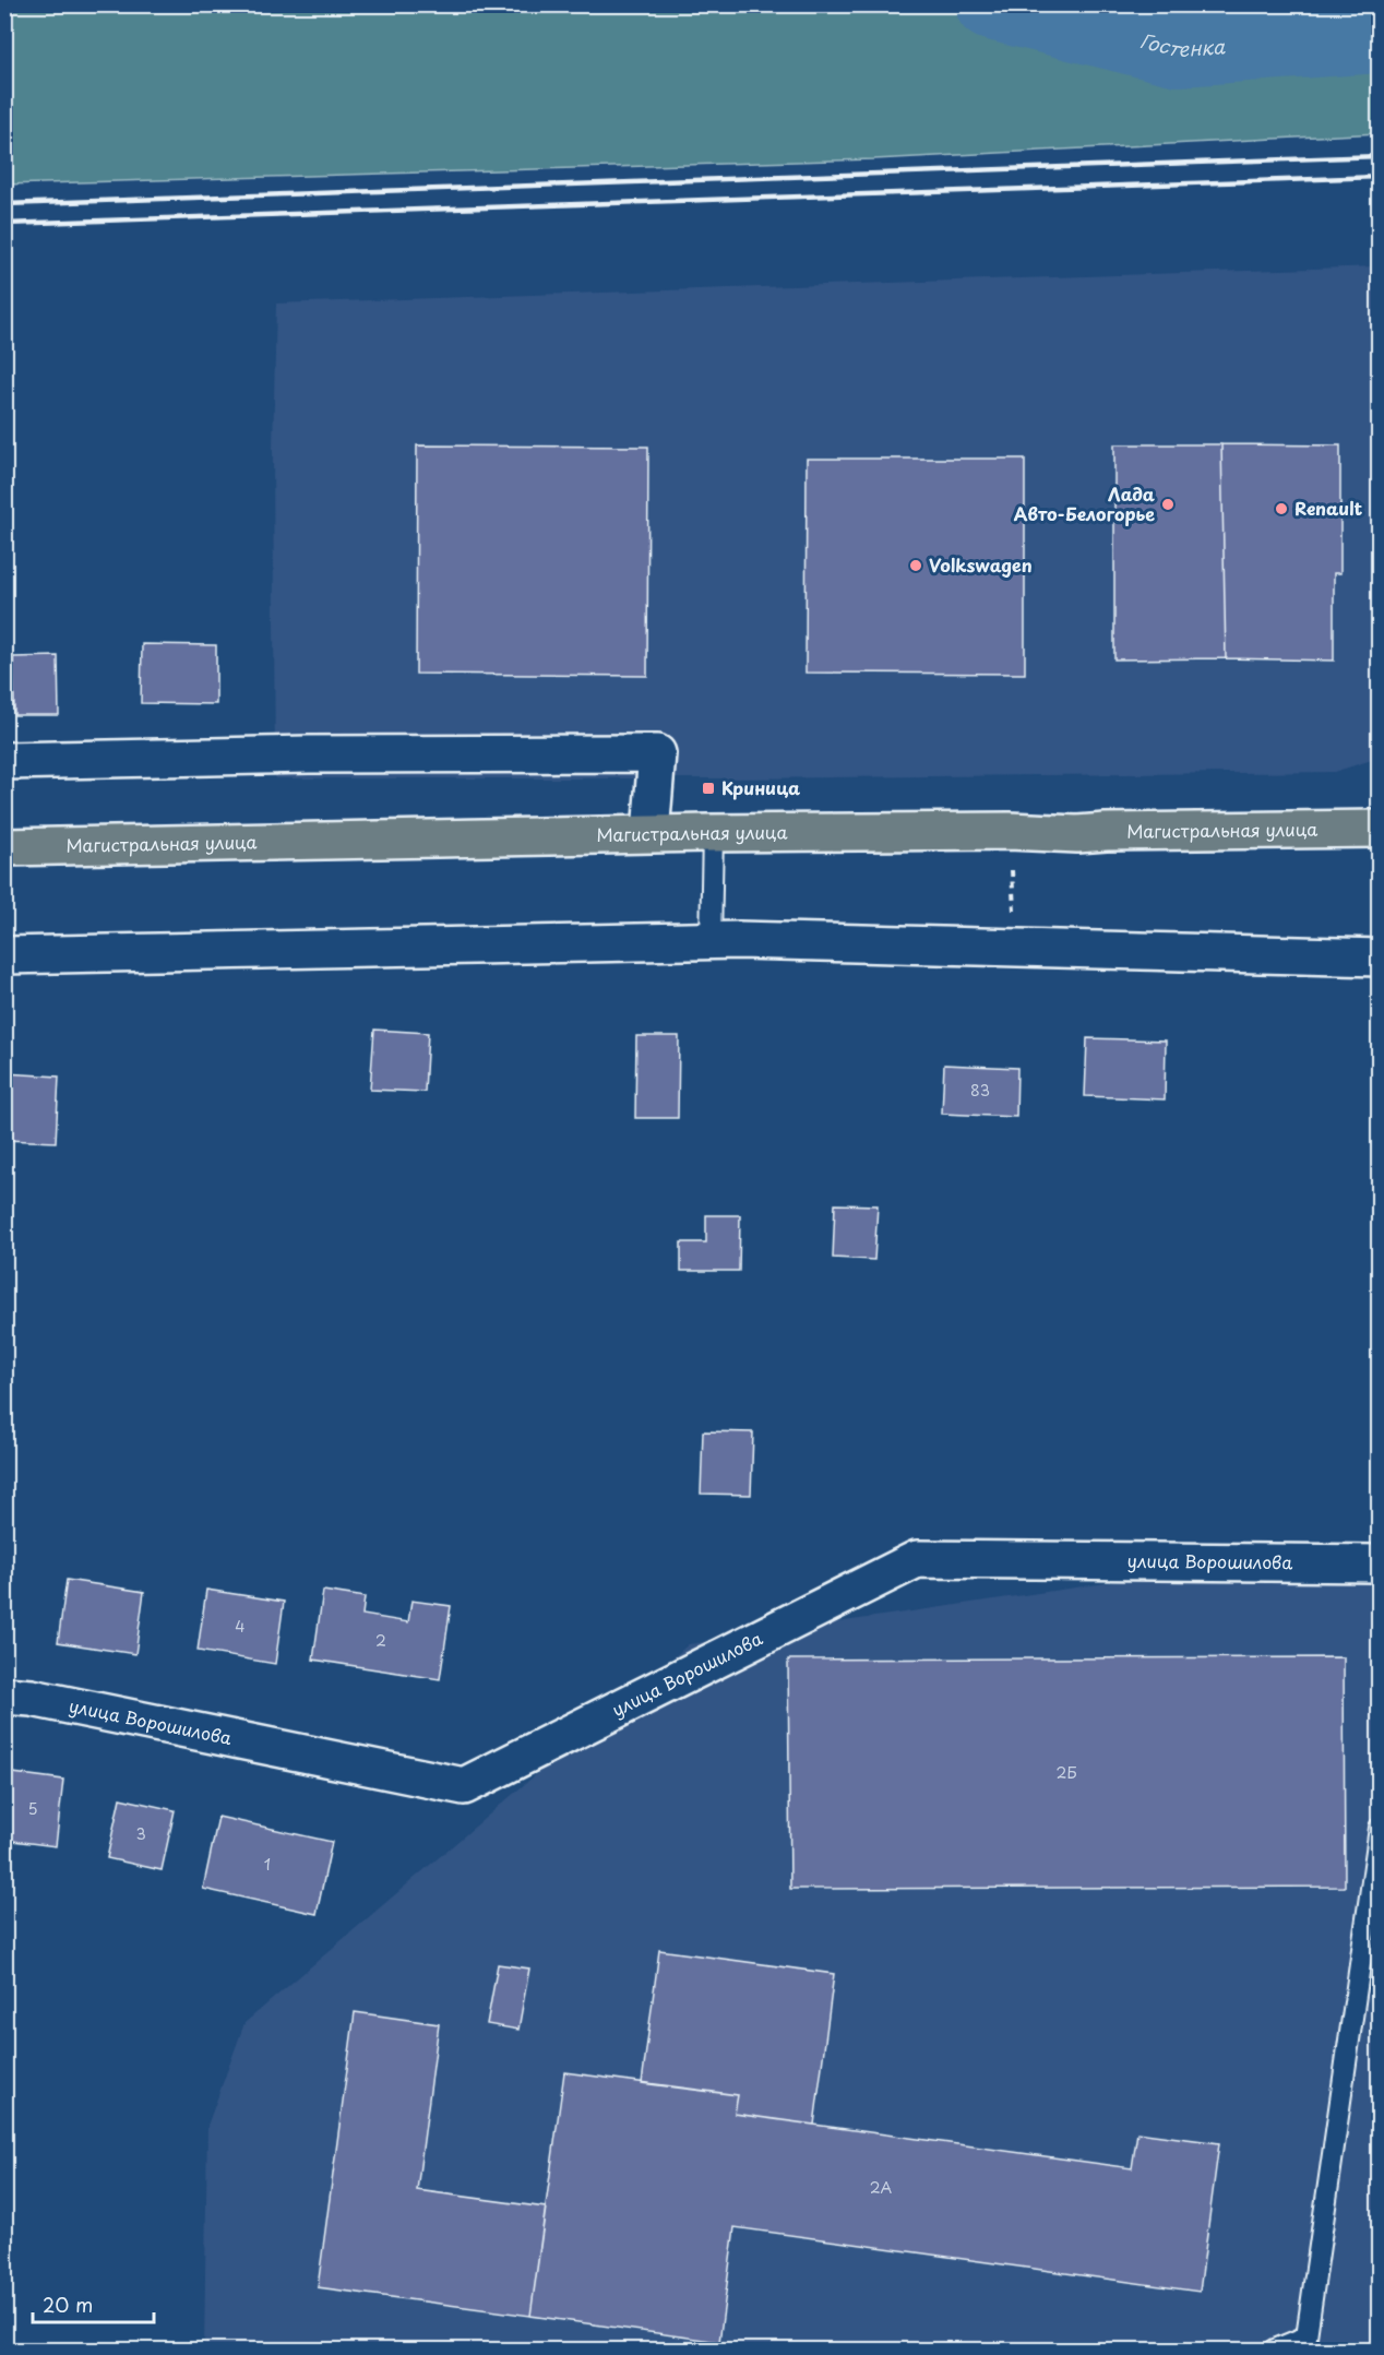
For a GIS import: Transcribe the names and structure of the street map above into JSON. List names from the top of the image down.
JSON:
{
  "streets": {
    "main road": ["Магистральная улица"],
    "street": ["улица Ворошилова"]
  },
  "water": ["Гостенка"],
  "places": {
    "other": ["Лада Авто-Белогорье", "Renault", "Volkswagen"],
    "transit": ["Криница"]
  },
  "house_numbers": [
    "83",
    "4",
    "2",
    "2Б",
    "5",
    "3",
    "1",
    "2А"
  ],
  "scale_bar": "20 m"
}
